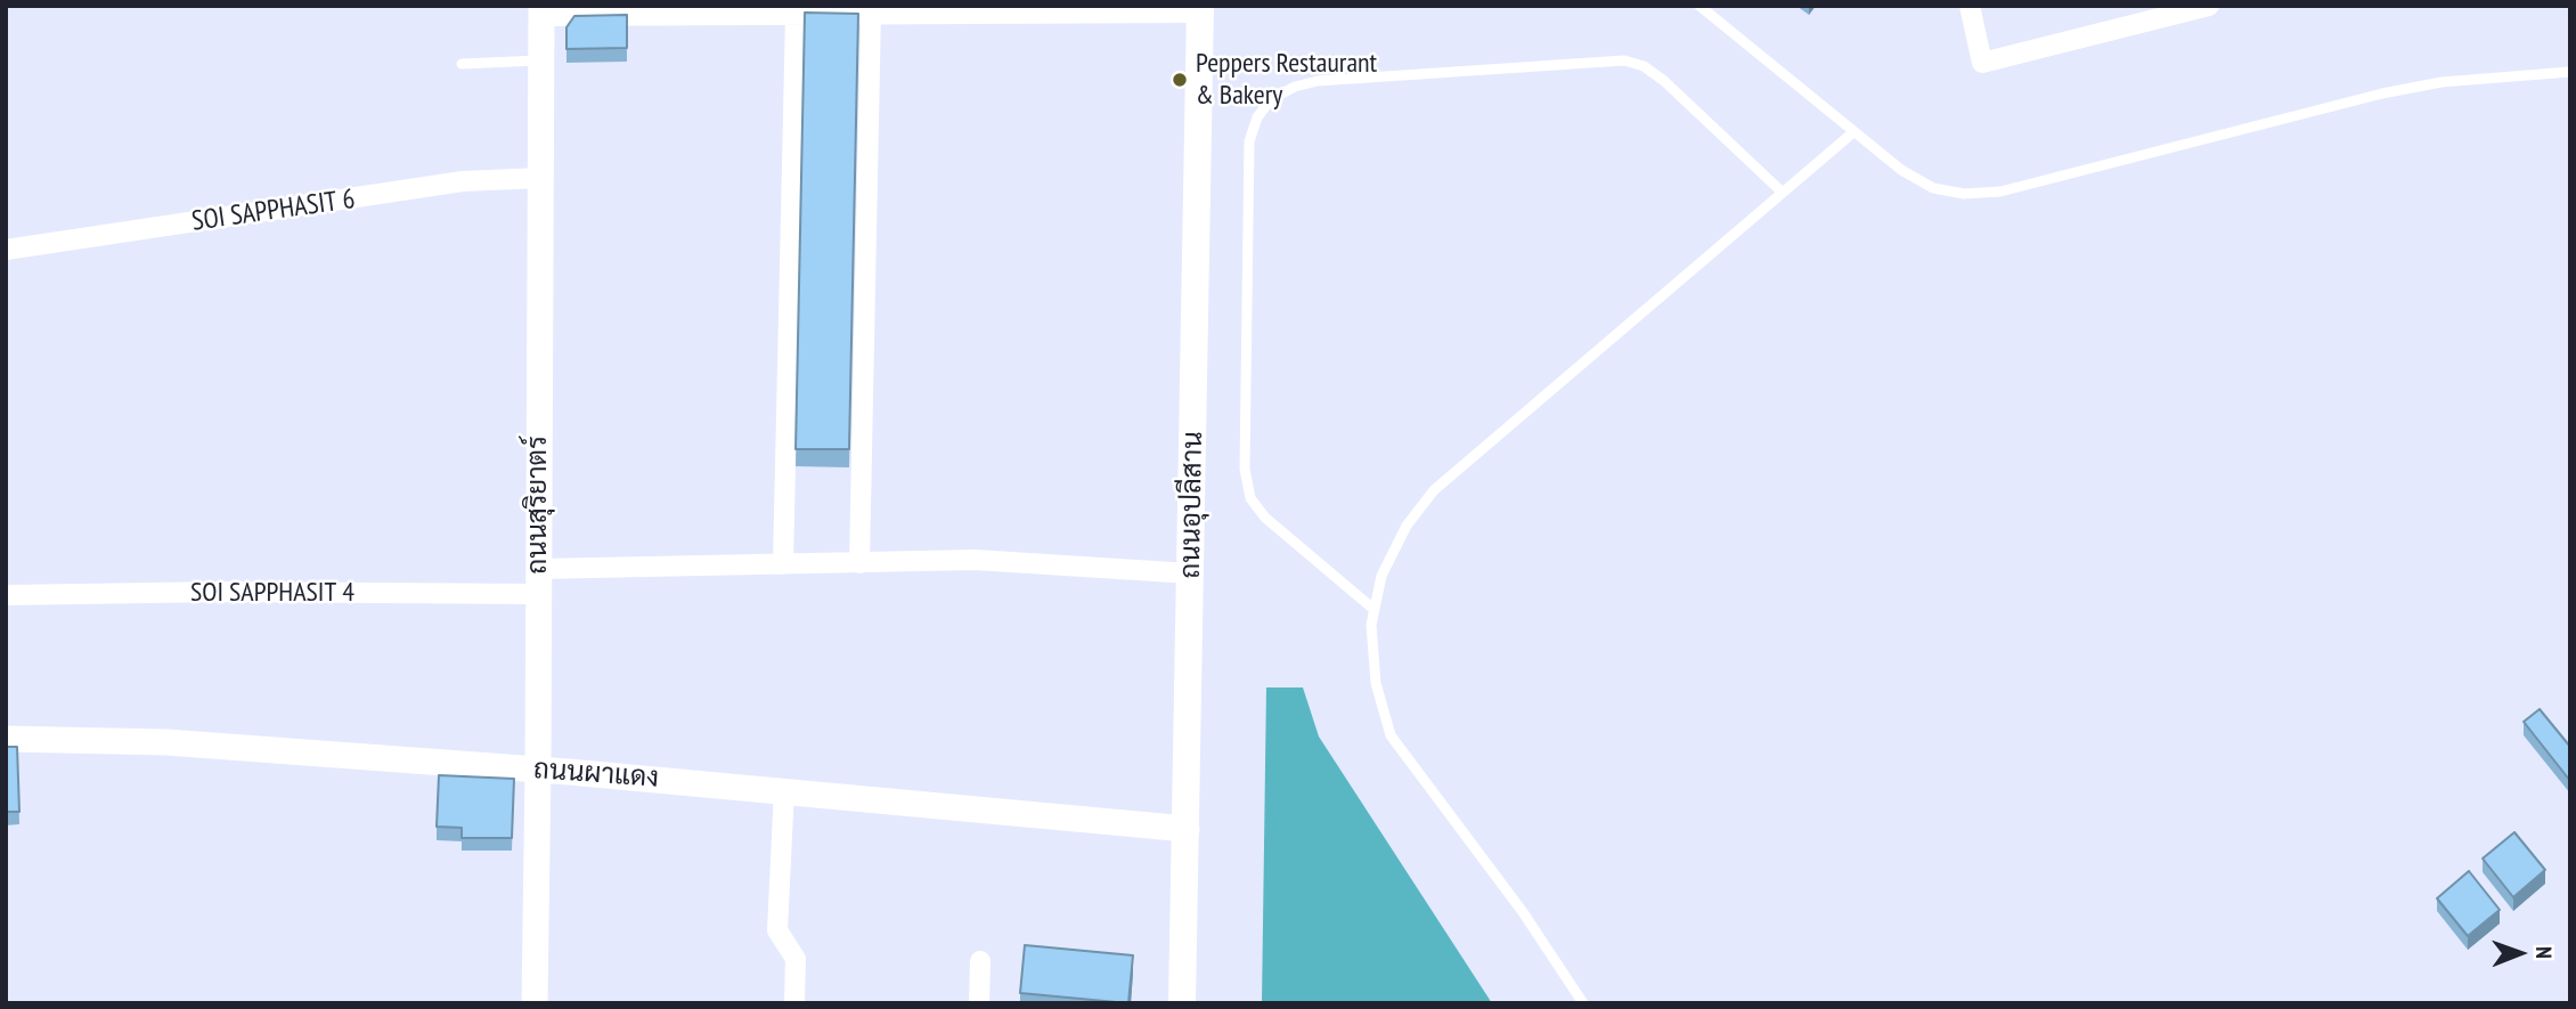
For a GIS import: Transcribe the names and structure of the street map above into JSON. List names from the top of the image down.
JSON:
{
  "streets": {
    "main road": ["ถนนอุปลีสาน"],
    "street": [
      "SOI SAPPHASIT 6",
      "ถนนสุริยาตร์",
      "SOI SAPPHASIT 4",
      "ถนนผาแดง"
    ]
  },
  "crossings": [
    ["SOI SAPPHASIT 6", "ถนนสุริยาตร์"],
    ["ถนนสุริยาตร์", "SOI SAPPHASIT 4"],
    ["ถนนสุริยาตร์", "ถนนผาแดง"],
    ["ถนนอุปลีสาน", "SOI SAPPHASIT 4"],
    ["ถนนอุปลีสาน", "ถนนผาแดง"]
  ],
  "places": ["Peppers Restaurant & Bakery"],
  "north": "right"
}
